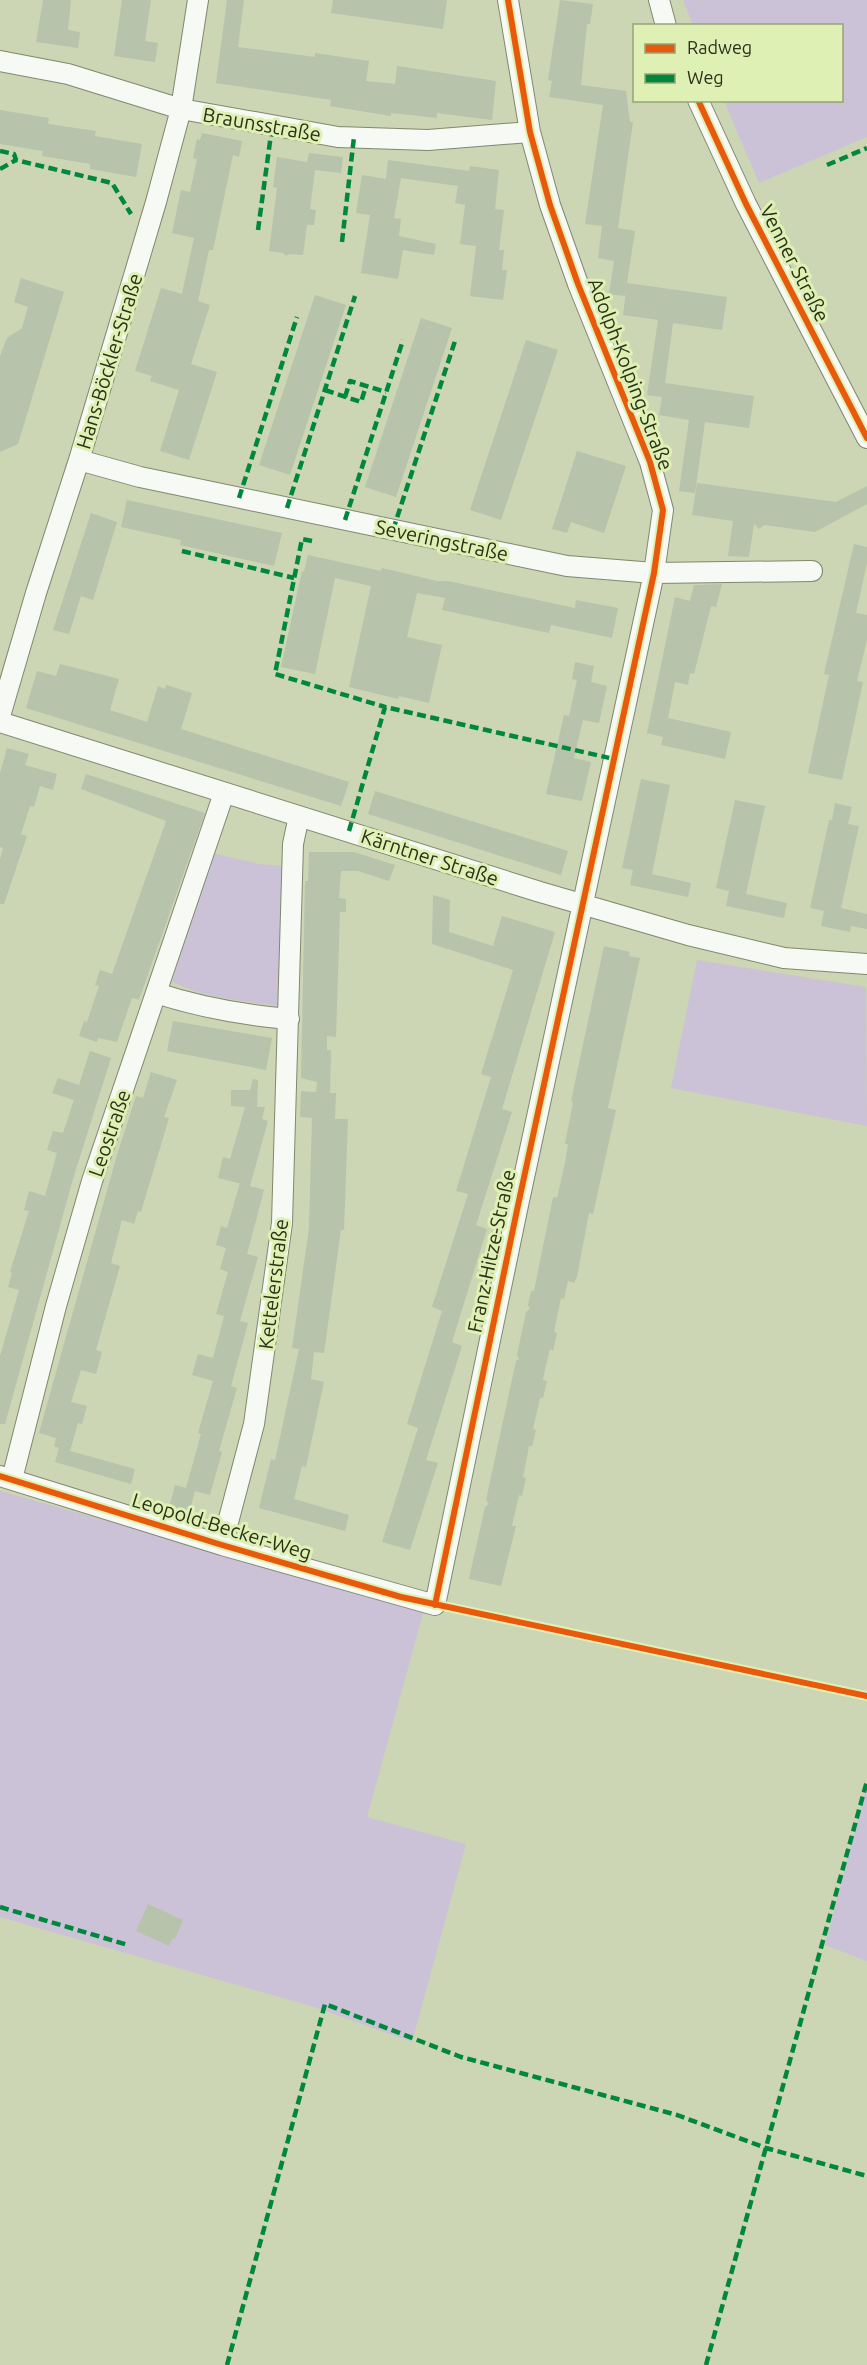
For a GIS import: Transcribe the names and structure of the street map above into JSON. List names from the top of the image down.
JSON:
{
  "streets": {
    "street": [
      "Braunsstraße",
      "Venner Straße",
      "Hans-Böckler-Straße",
      "Adolph-Kolping-Straße",
      "Severingstraße",
      "Kärntner Straße",
      "Leostraße",
      "Franz-Hitze-Straße",
      "Kettelerstraße",
      "Leopold-Becker-Weg"
    ]
  },
  "crossings": [
    ["Braunsstraße", "Hans-Böckler-Straße"],
    ["Braunsstraße", "Adolph-Kolping-Straße"],
    ["Hans-Böckler-Straße", "Severingstraße"],
    ["Adolph-Kolping-Straße", "Severingstraße"],
    ["Adolph-Kolping-Straße", "Kärntner Straße"],
    ["Adolph-Kolping-Straße", "Franz-Hitze-Straße"],
    ["Kärntner Straße", "Leostraße"],
    ["Kärntner Straße", "Franz-Hitze-Straße"],
    ["Kärntner Straße", "Kettelerstraße"],
    ["Leostraße", "Leopold-Becker-Weg"],
    ["Franz-Hitze-Straße", "Leopold-Becker-Weg"],
    ["Kettelerstraße", "Leopold-Becker-Weg"]
  ],
  "legend": ["Radweg", "Weg"]
}
